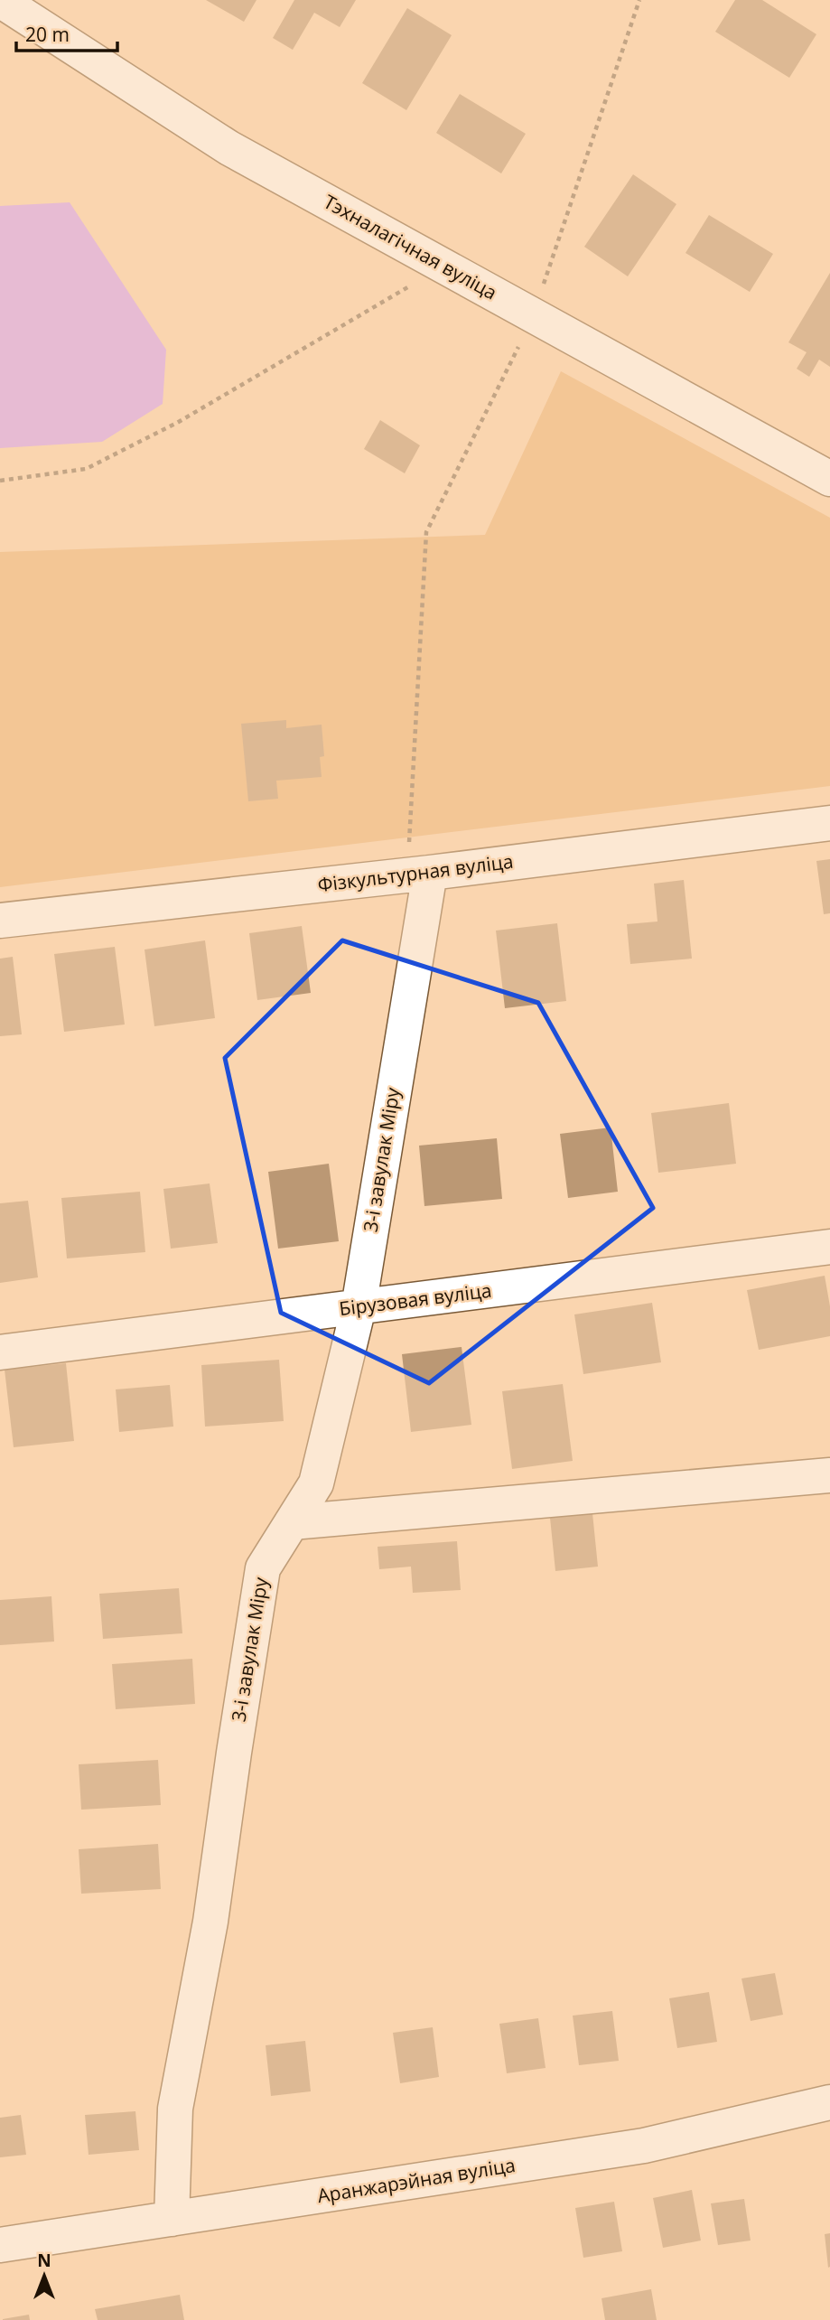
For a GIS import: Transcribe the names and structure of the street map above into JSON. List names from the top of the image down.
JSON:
{
  "streets": {
    "street": [
      "Тэхналагічная вуліца",
      "Фізкультурная вуліца",
      "3-і завулак Міру",
      "Бірузовая вуліца",
      "Аранжарэйная вуліца"
    ]
  },
  "crossings": [
    ["Фізкультурная вуліца", "3-і завулак Міру"],
    ["3-і завулак Міру", "Бірузовая вуліца"],
    ["3-і завулак Міру", "Аранжарэйная вуліца"]
  ],
  "scale_bar": "20 m",
  "north": "top"
}
